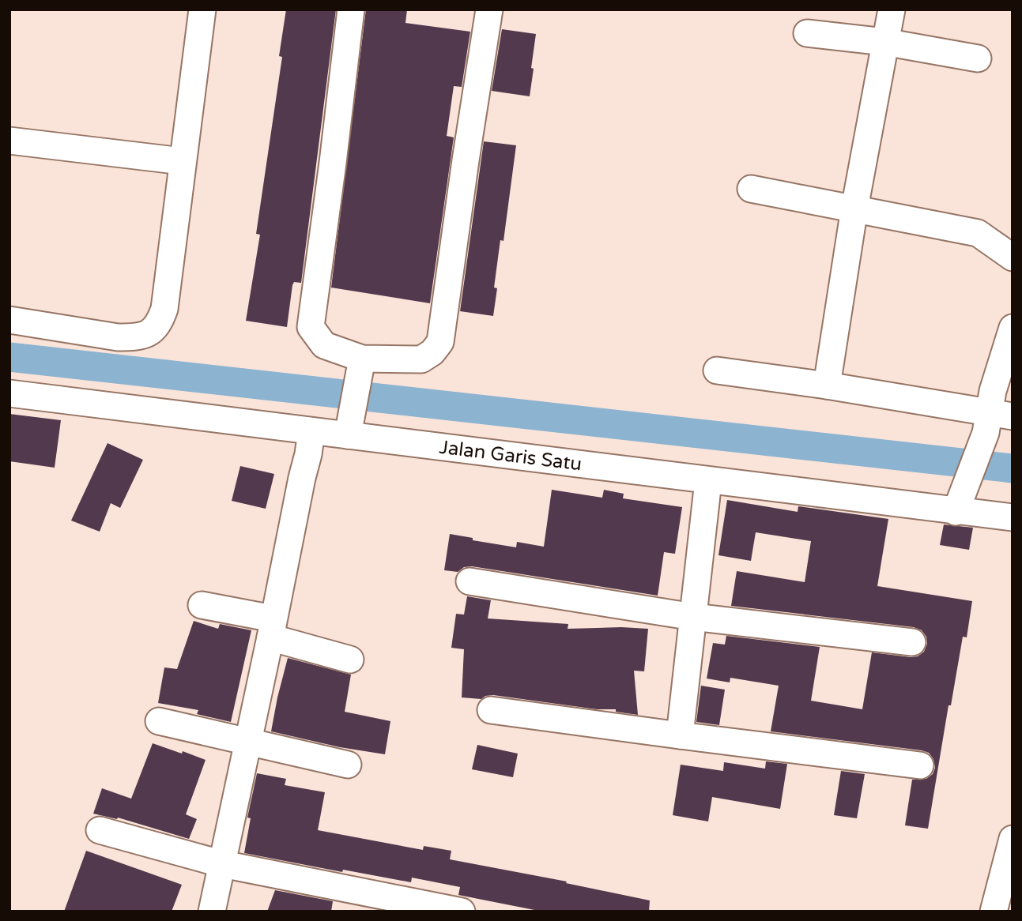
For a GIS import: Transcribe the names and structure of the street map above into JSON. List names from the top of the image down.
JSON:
{
  "streets": {
    "street": ["Jalan Garis Satu"]
  }
}
